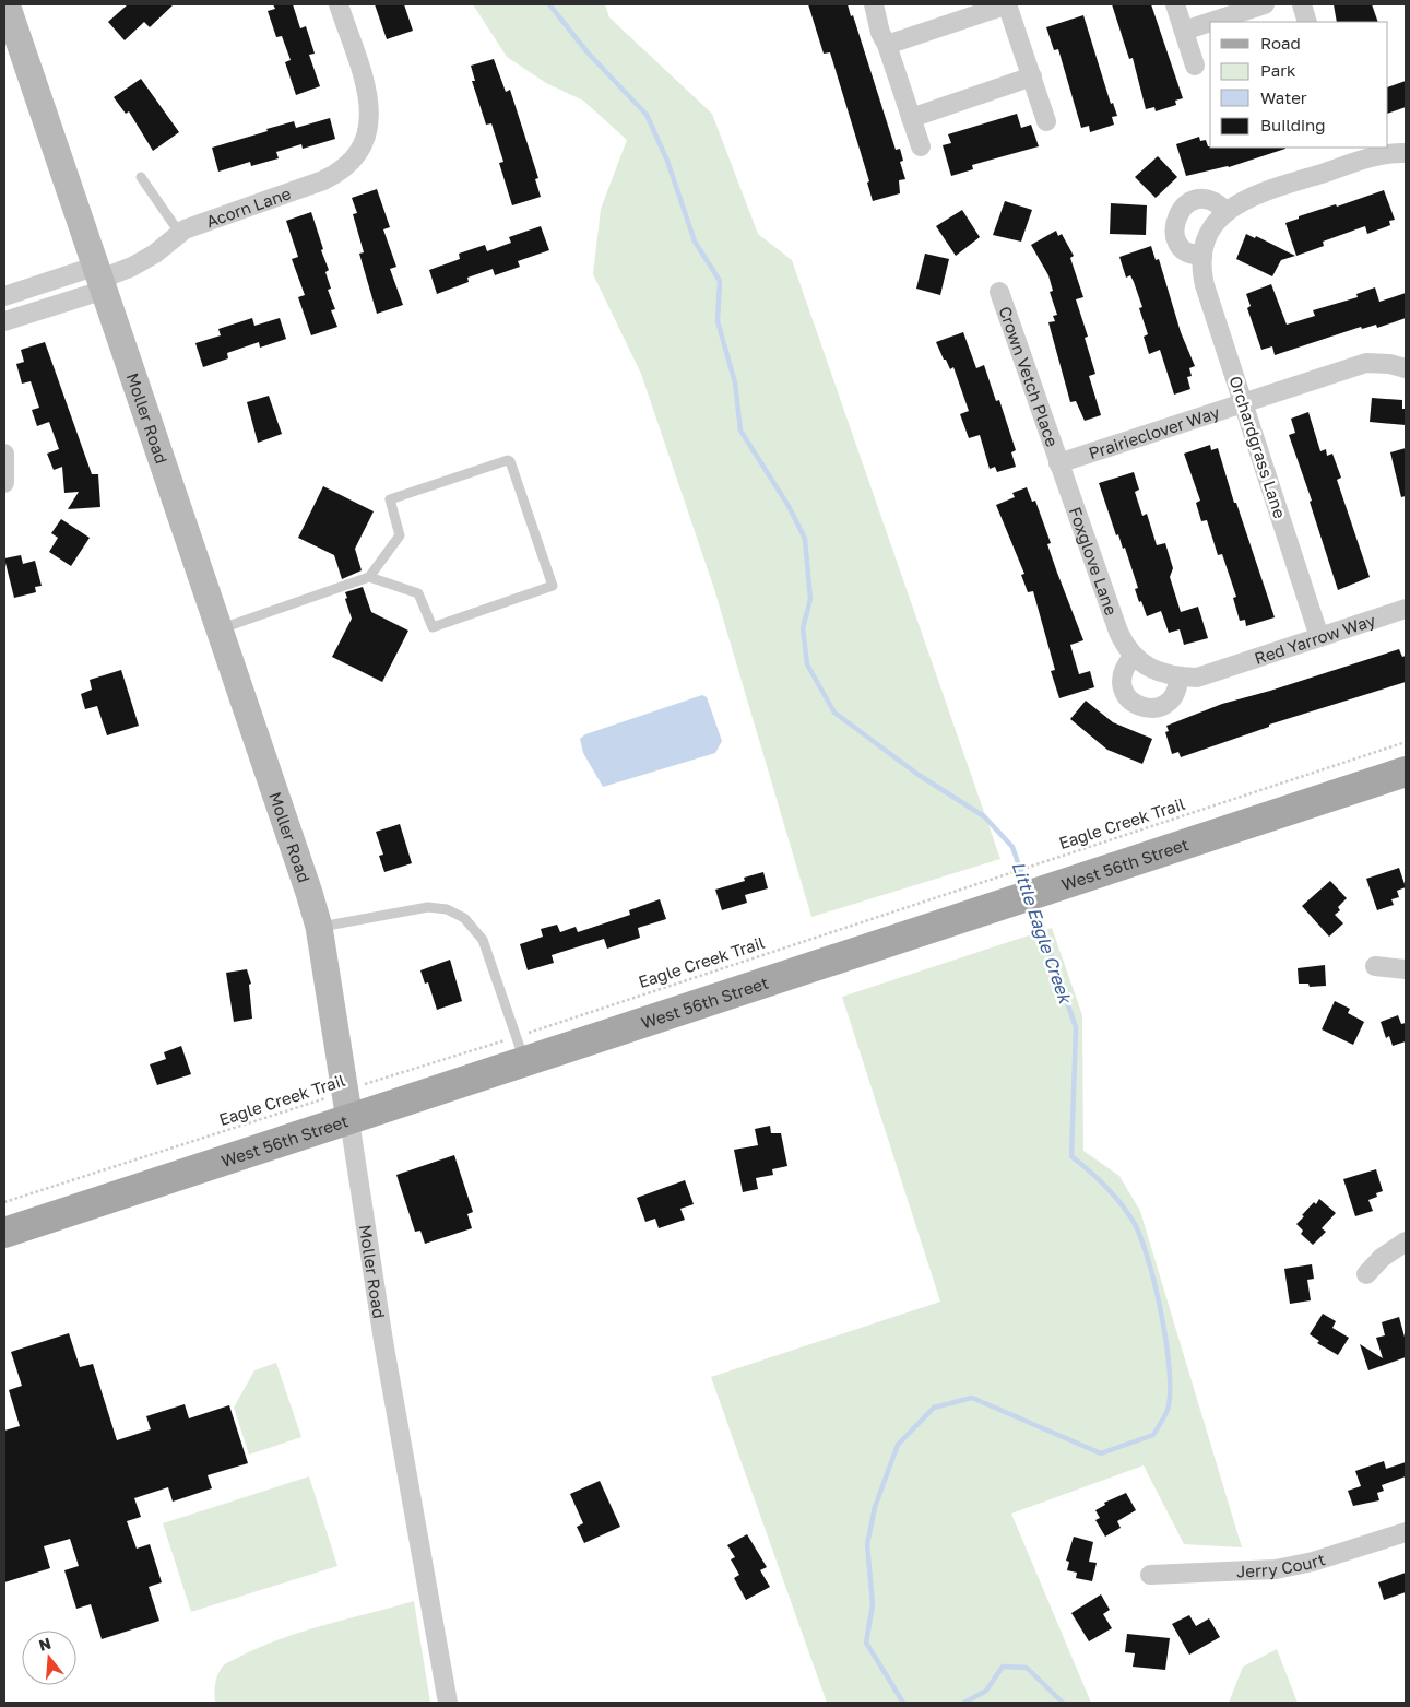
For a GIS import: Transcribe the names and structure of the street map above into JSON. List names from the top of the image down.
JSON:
{
  "streets": {
    "main road": ["West 56th Street"],
    "street": [
      "Acorn Lane",
      "Crown Vetch Place",
      "Moller Road",
      "Prairieclover Way",
      "Orchardgrass Lane",
      "Foxglove Lane",
      "Red Yarrow Way",
      "Jerry Court"
    ],
    "path": ["Eagle Creek Trail"]
  },
  "crossings": [
    ["Acorn Lane", "Moller Road"],
    ["Crown Vetch Place", "Prairieclover Way"],
    ["Crown Vetch Place", "Foxglove Lane"],
    ["Moller Road", "Eagle Creek Trail"],
    ["Moller Road", "West 56th Street"],
    ["Prairieclover Way", "Orchardgrass Lane"],
    ["Prairieclover Way", "Foxglove Lane"],
    ["Orchardgrass Lane", "Red Yarrow Way"],
    ["Foxglove Lane", "Red Yarrow Way"],
    ["Eagle Creek Trail", "West 56th Street"]
  ],
  "water": ["Little Eagle Creek"],
  "legend": [
    "Road",
    "Park",
    "Water",
    "Building"
  ],
  "north": "top"
}
